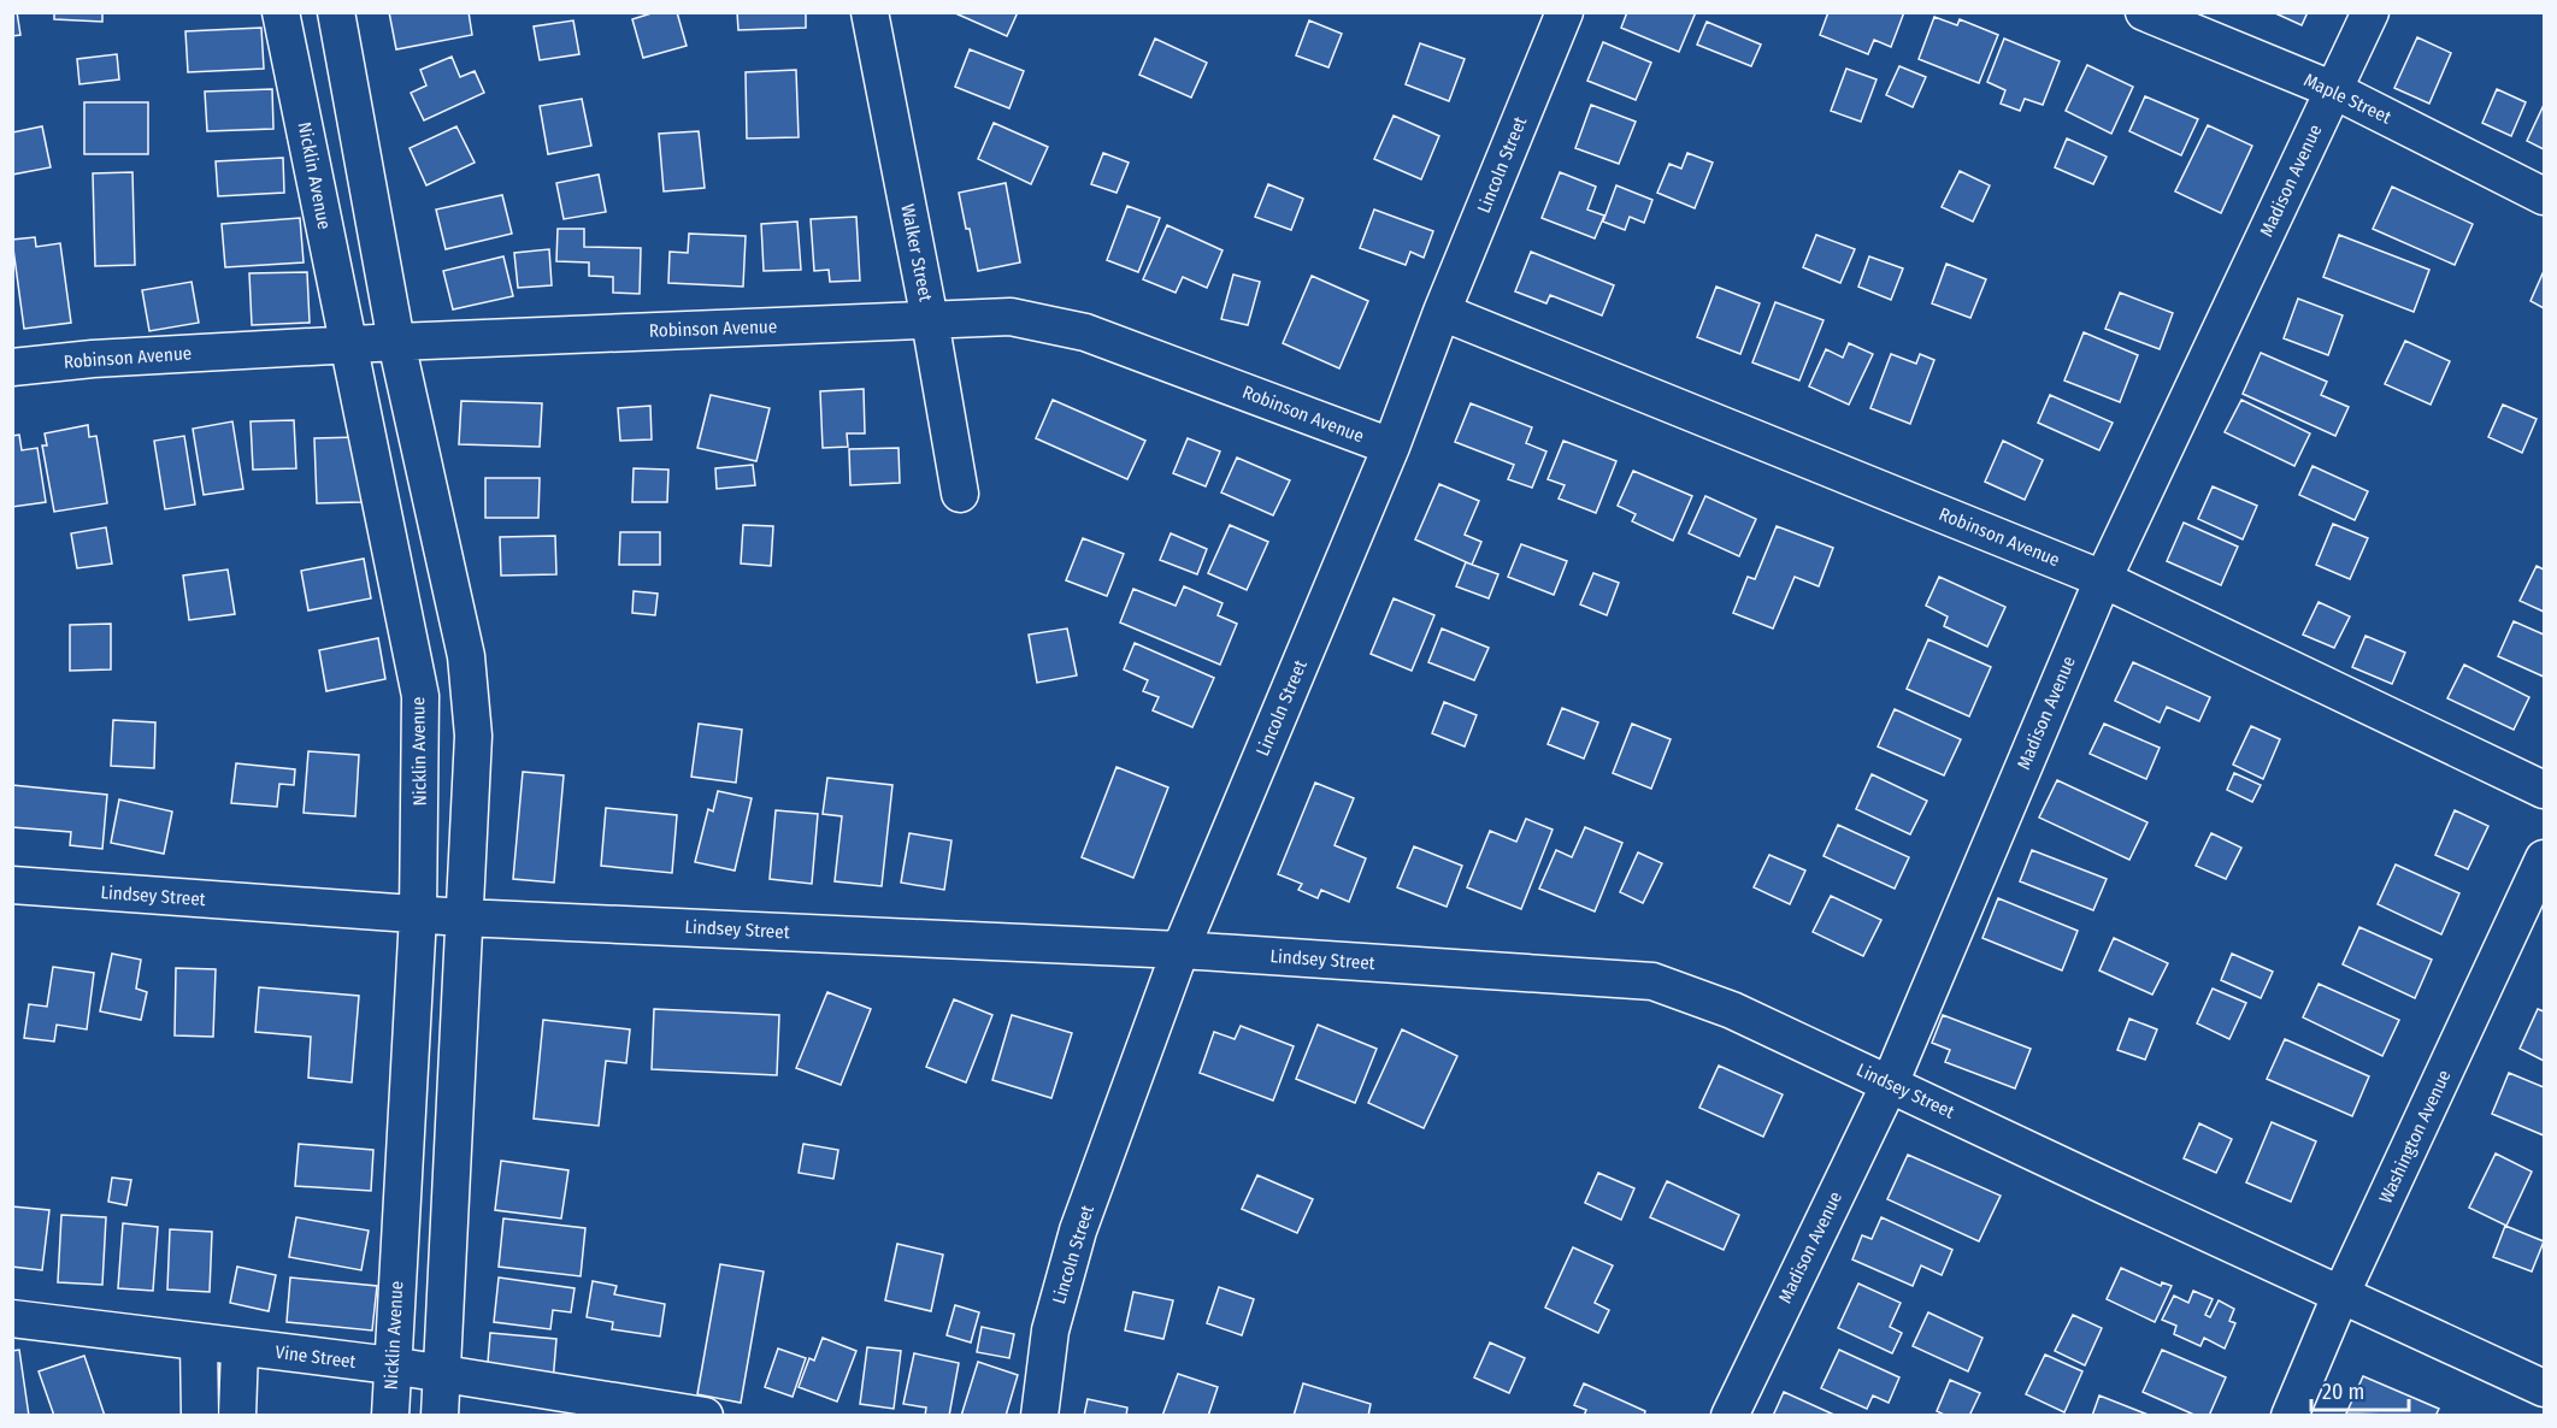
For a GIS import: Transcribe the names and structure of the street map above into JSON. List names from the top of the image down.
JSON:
{
  "streets": {
    "street": [
      "Maple Street",
      "Lincoln Street",
      "Nicklin Avenue",
      "Madison Avenue",
      "Walker Street",
      "Robinson Avenue",
      "Lindsey Street",
      "Washington Avenue",
      "Vine Street"
    ]
  },
  "crossings": [
    ["Maple Street", "Madison Avenue"],
    ["Lincoln Street", "Robinson Avenue"],
    ["Lincoln Street", "Lindsey Street"],
    ["Nicklin Avenue", "Robinson Avenue"],
    ["Nicklin Avenue", "Lindsey Street"],
    ["Nicklin Avenue", "Vine Street"],
    ["Madison Avenue", "Robinson Avenue"],
    ["Madison Avenue", "Lindsey Street"],
    ["Walker Street", "Robinson Avenue"],
    ["Lindsey Street", "Washington Avenue"]
  ],
  "scale_bar": "20 m"
}
